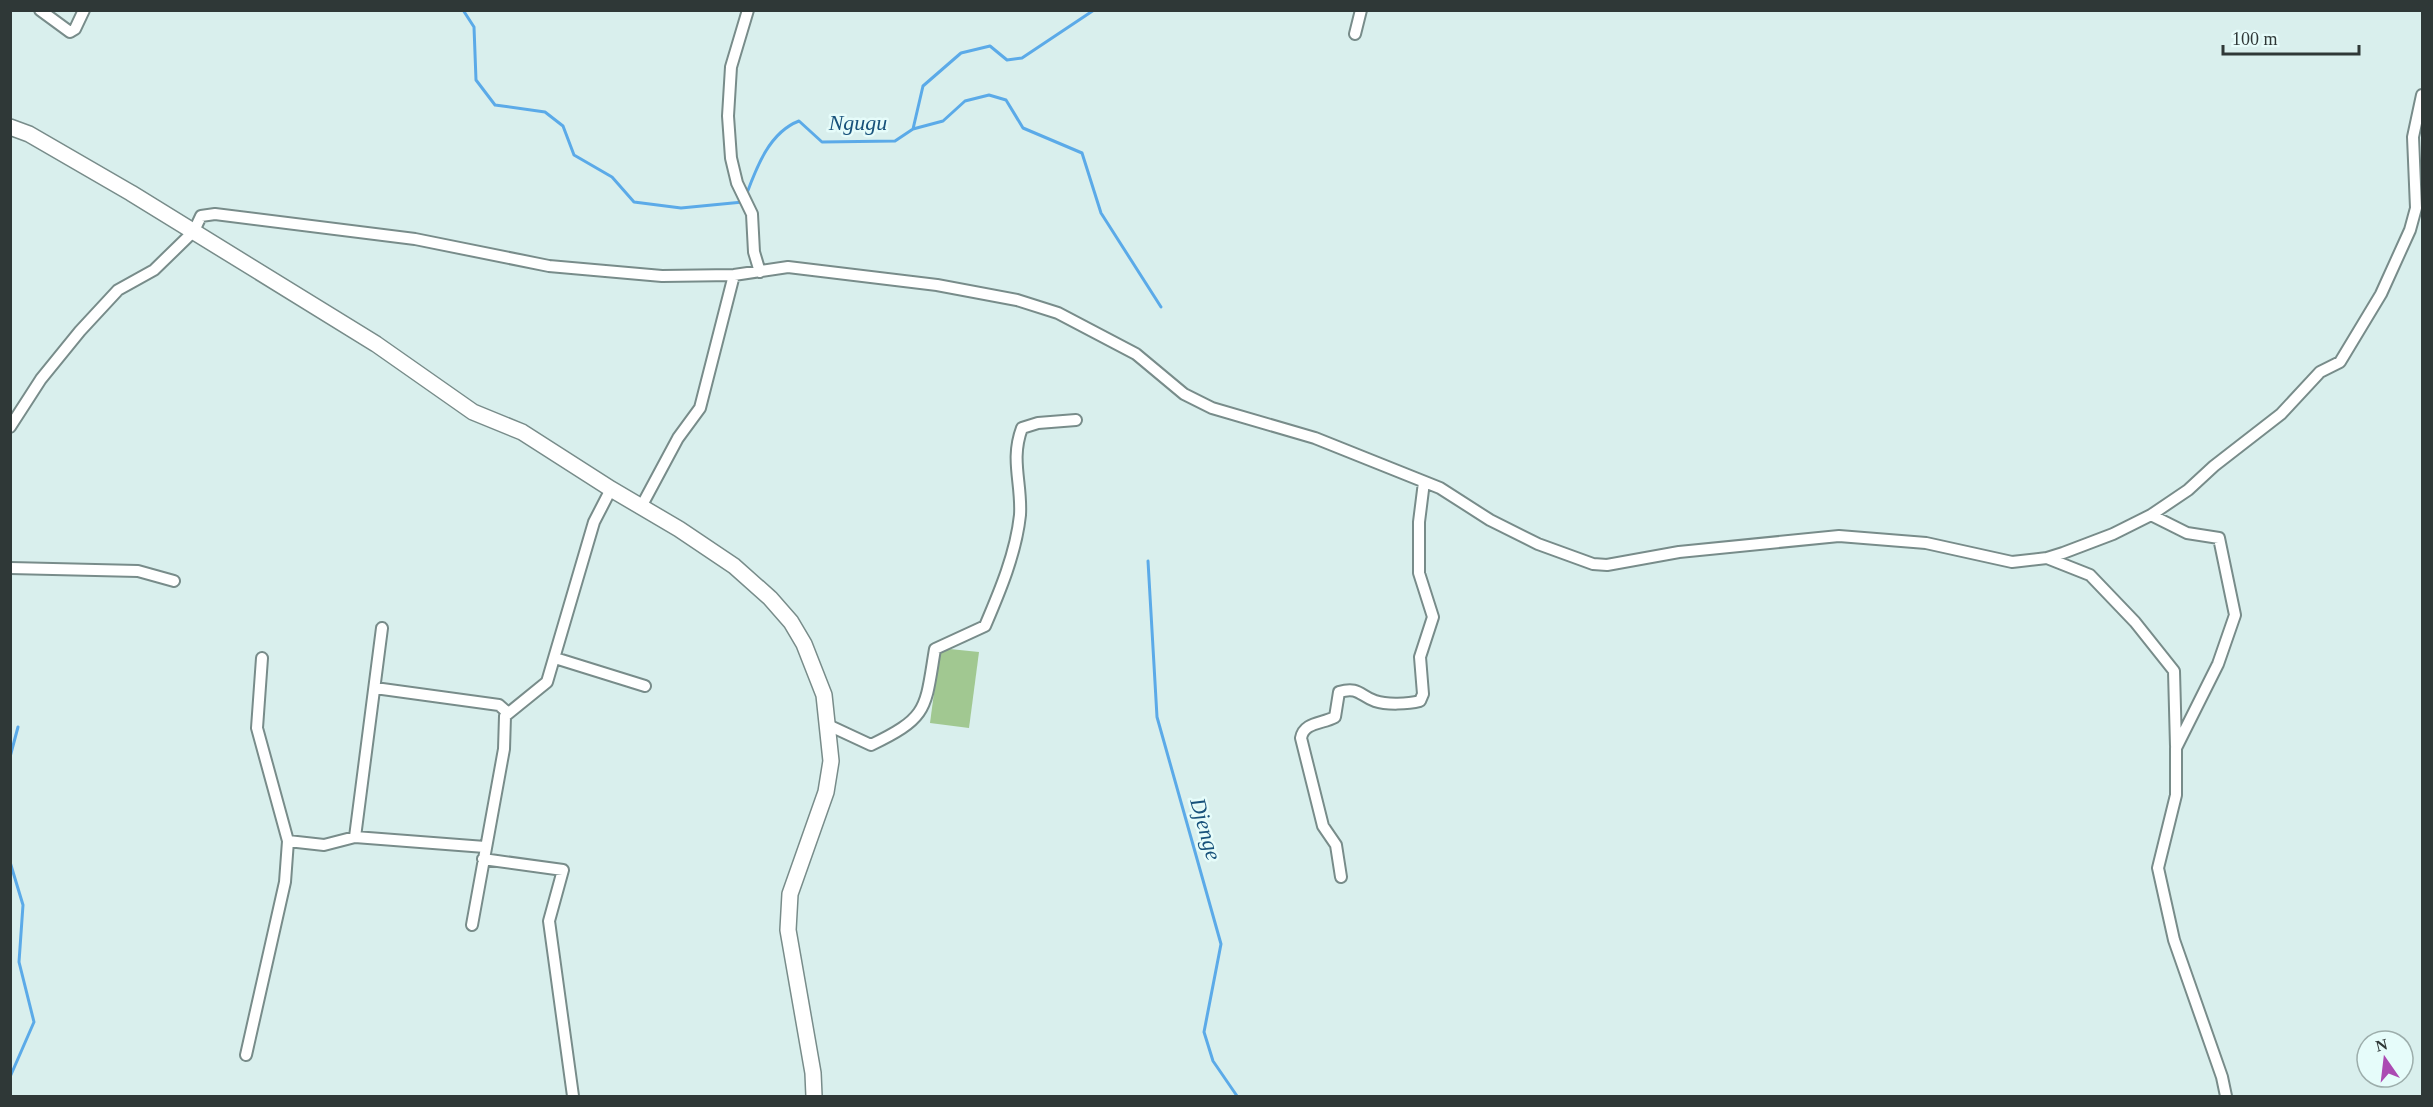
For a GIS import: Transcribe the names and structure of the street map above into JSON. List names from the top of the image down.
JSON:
{
  "water": ["Ngugu", "Djenge"],
  "scale_bar": "100 m",
  "north": "top"
}
